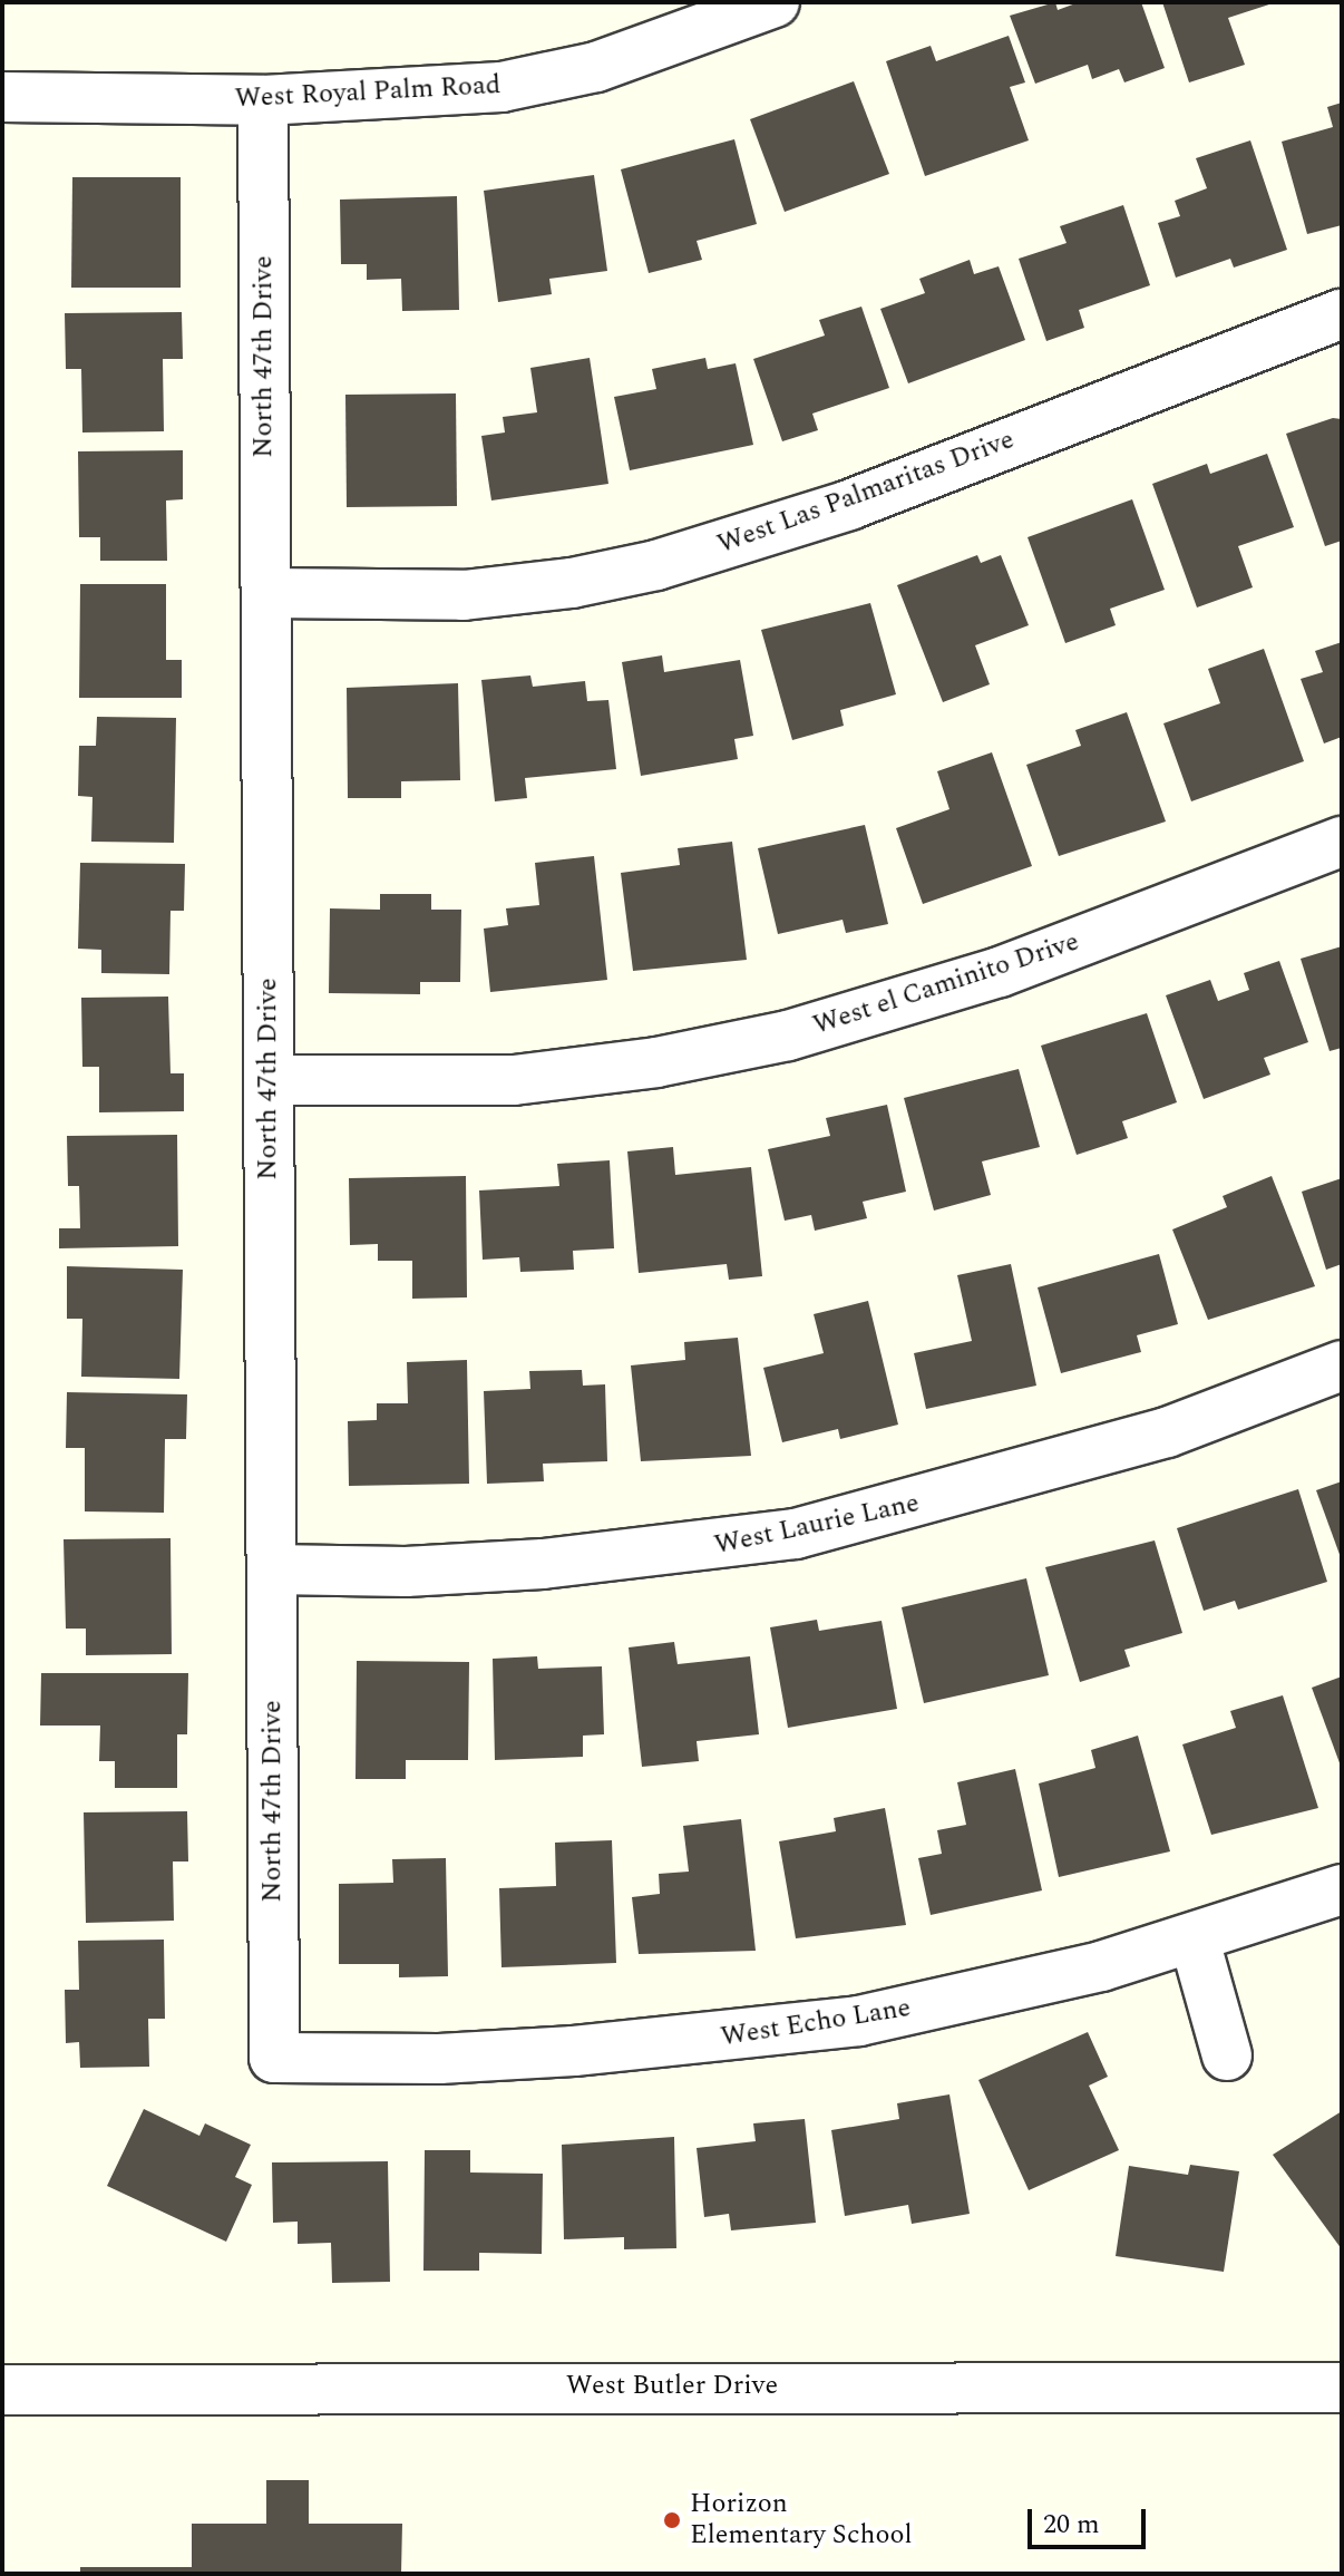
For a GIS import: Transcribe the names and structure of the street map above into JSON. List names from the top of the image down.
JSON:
{
  "streets": {
    "street": [
      "West Royal Palm Road",
      "North 47th Drive",
      "West Las Palmaritas Drive",
      "West el Caminito Drive",
      "West Laurie Lane",
      "West Echo Lane",
      "West Butler Drive"
    ]
  },
  "crossings": [
    ["West Royal Palm Road", "North 47th Drive"],
    ["North 47th Drive", "West Las Palmaritas Drive"],
    ["North 47th Drive", "West el Caminito Drive"],
    ["North 47th Drive", "West Laurie Lane"],
    ["North 47th Drive", "West Echo Lane"]
  ],
  "places": ["Horizon Elementary School"],
  "scale_bar": "20 m"
}
